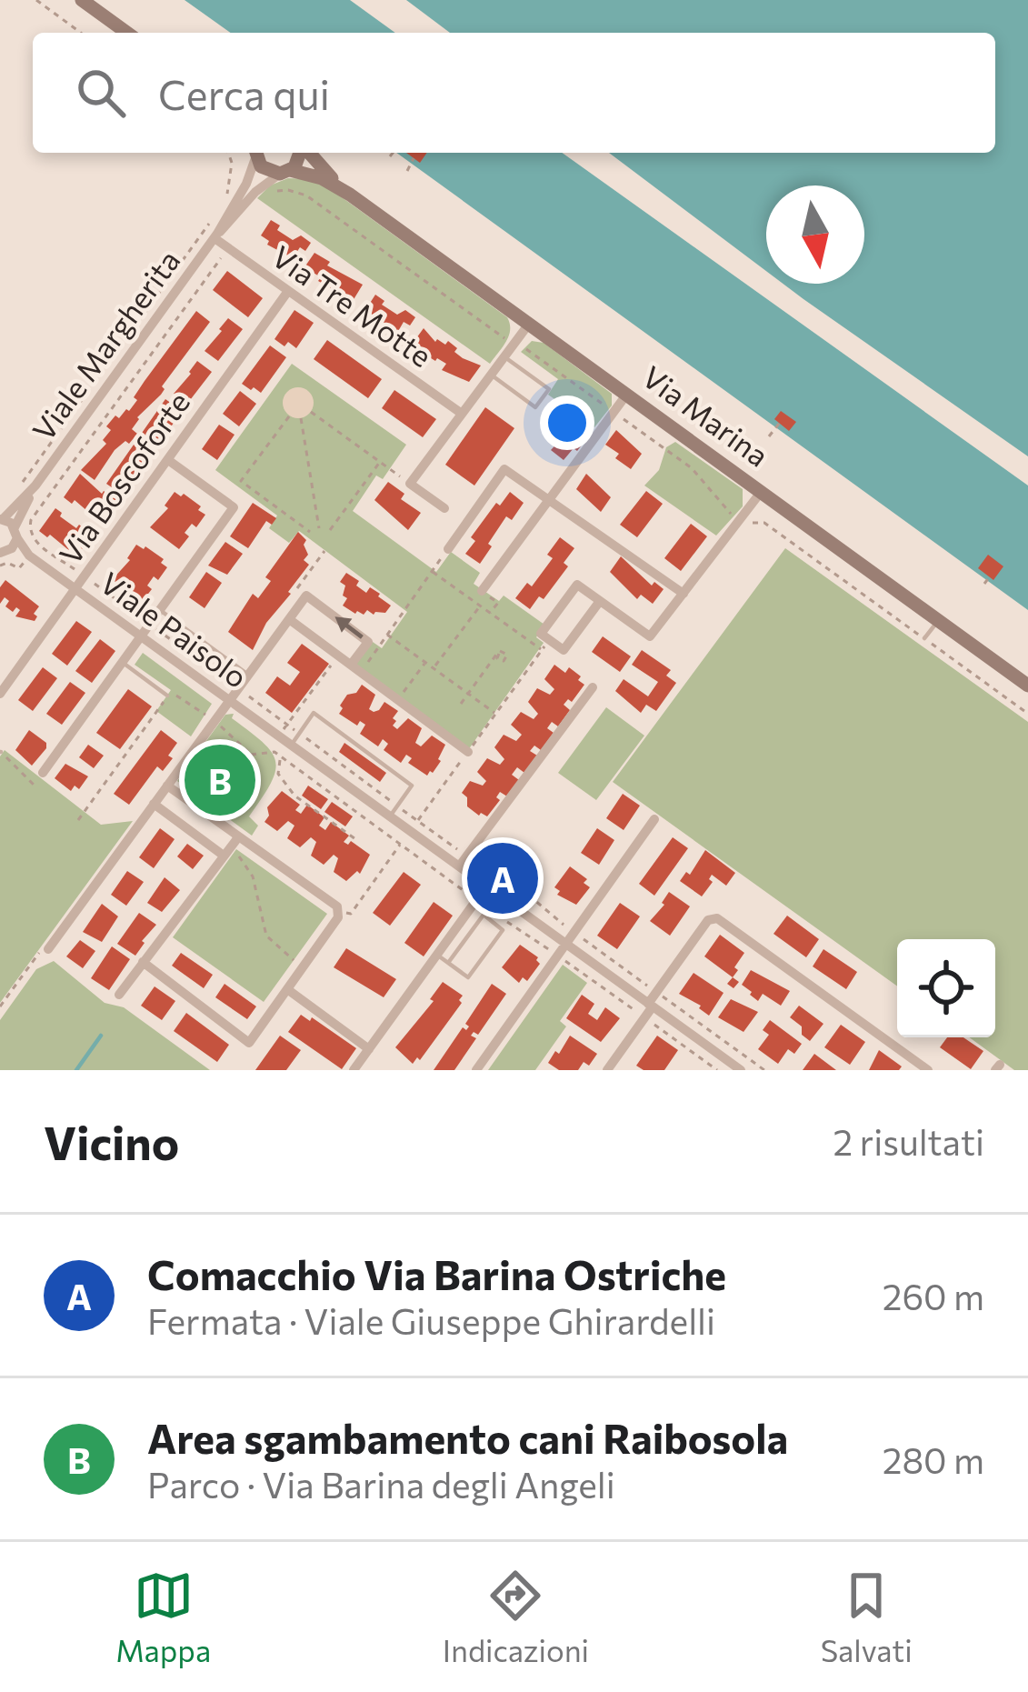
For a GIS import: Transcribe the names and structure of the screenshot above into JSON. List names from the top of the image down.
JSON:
{
  "streets": {
    "street": [
      "Via Tre Motte",
      "Viale Margherita",
      "Via Marina",
      "Via Boscoforte",
      "Viale Paisolo"
    ]
  },
  "crossings": [
    ["Via Tre Motte", "Viale Margherita"],
    ["Via Tre Motte", "Via Boscoforte"],
    ["Viale Margherita", "Via Marina"],
    ["Viale Margherita", "Viale Paisolo"],
    ["Via Boscoforte", "Viale Paisolo"]
  ],
  "north": "bottom",
  "page": {
    "search": "Cerca qui",
    "pins": ["B", "A"],
    "heading": ["Vicino", "2 risultati"],
    "list": [
      {
        "mark": "A",
        "name": "Comacchio Via Barina Ostriche",
        "note": "Fermata · Viale Giuseppe Ghirardelli",
        "value": "260 m"
      },
      {
        "mark": "B",
        "name": "Area sgambamento cani Raibosola",
        "note": "Parco · Via Barina degli Angeli",
        "value": "280 m"
      }
    ],
    "nav": ["Mappa", "Indicazioni", "Salvati"]
  }
}
